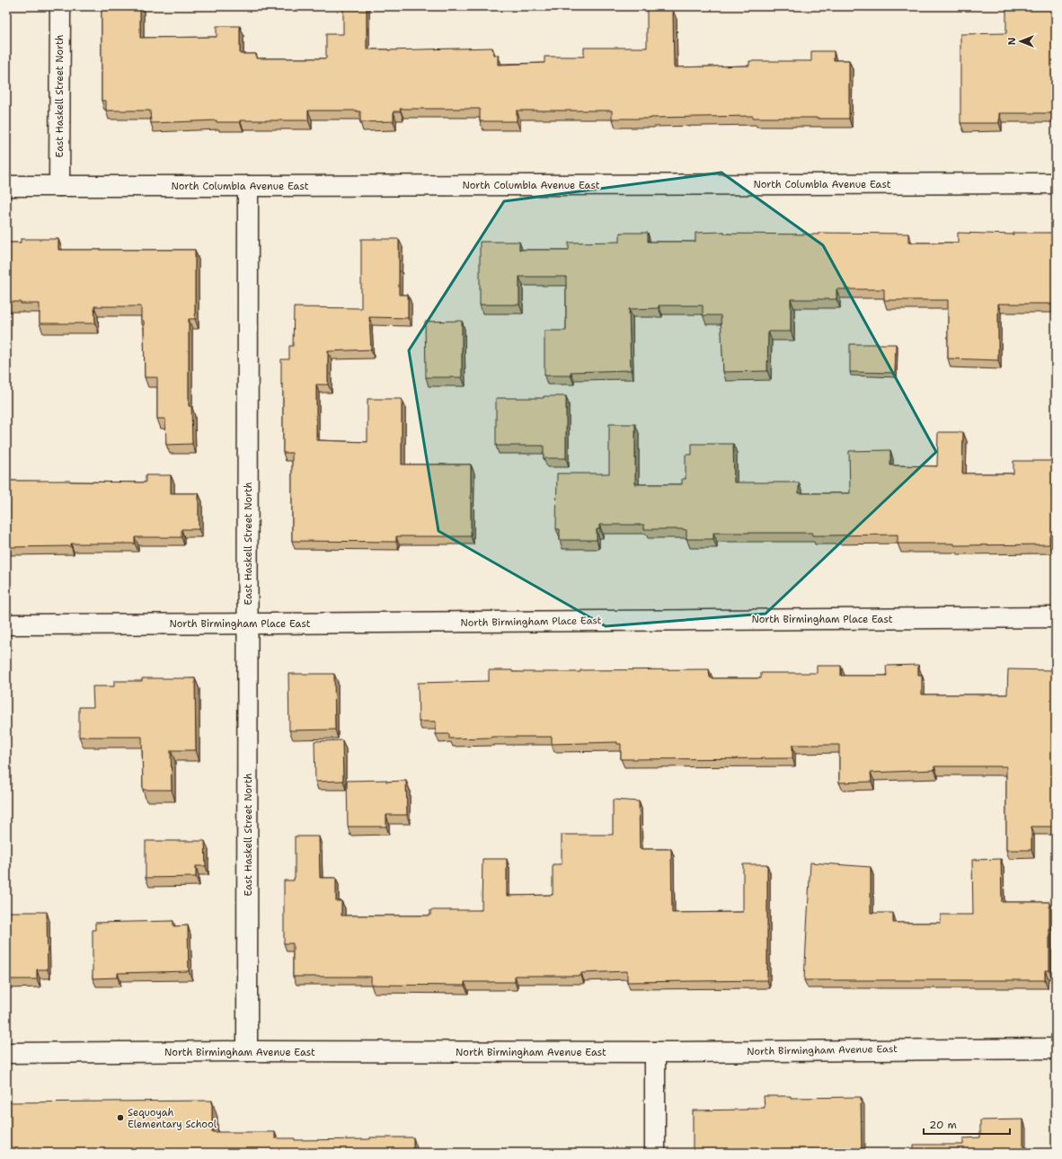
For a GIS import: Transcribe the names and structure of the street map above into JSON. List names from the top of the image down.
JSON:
{
  "streets": {
    "street": [
      "East Haskell Street North",
      "North Columbia Avenue East",
      "North Birmingham Place East",
      "North Birmingham Avenue East"
    ]
  },
  "crossings": [
    ["East Haskell Street North", "North Columbia Avenue East"],
    ["East Haskell Street North", "North Birmingham Place East"],
    ["East Haskell Street North", "North Birmingham Avenue East"]
  ],
  "places": ["Sequoyah Elementary School"],
  "scale_bar": "20 m",
  "north": "left"
}
